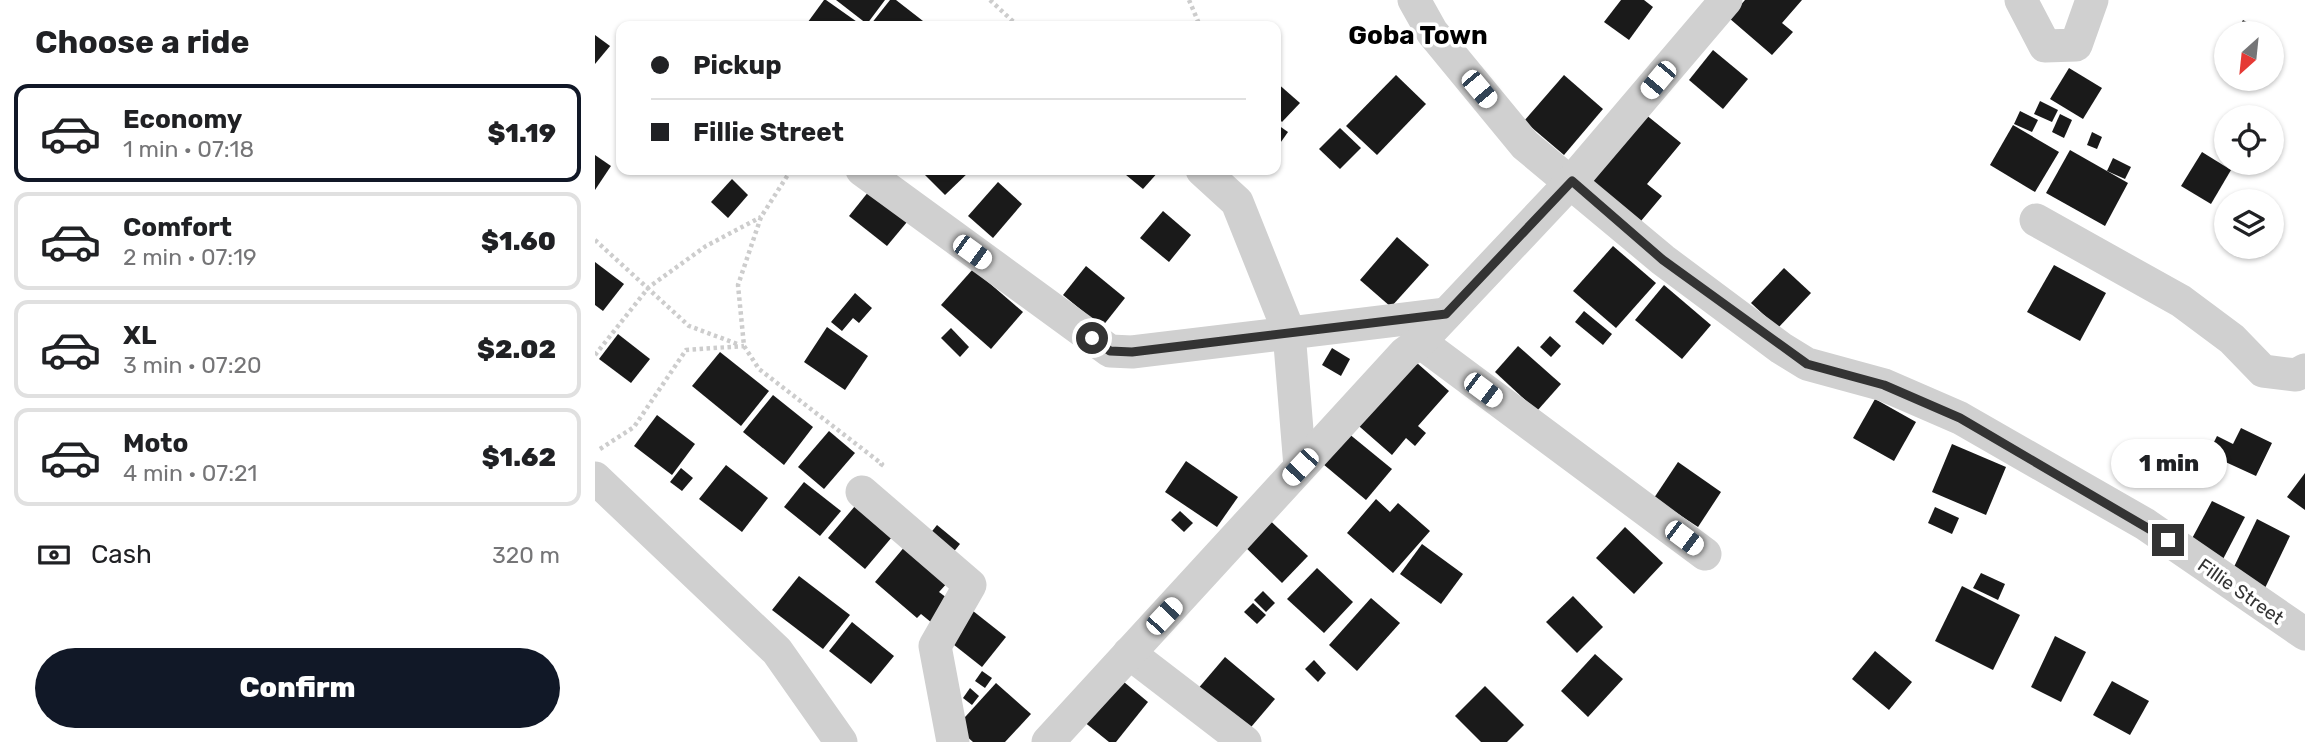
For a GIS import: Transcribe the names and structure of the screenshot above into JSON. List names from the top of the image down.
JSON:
{
  "streets": {
    "street": ["Fillie Street"]
  },
  "districts": ["Goba Town"],
  "north": "bottom left",
  "page": {
    "heading": "Choose a ride",
    "banner": ["Pickup", "Fillie Street"],
    "list": [
      {
        "name": "Economy",
        "note": "1 min · 07:18",
        "value": "$1.19"
      },
      {
        "name": "Comfort",
        "note": "2 min · 07:19",
        "value": "$1.60"
      },
      {
        "name": "XL",
        "note": "3 min · 07:20",
        "value": "$2.02"
      },
      {
        "name": "Moto",
        "note": "4 min · 07:21",
        "value": "$1.62"
      }
    ],
    "bubble": "1 min",
    "pay": ["Cash", "320 m"],
    "buttons": "Confirm"
  }
}
